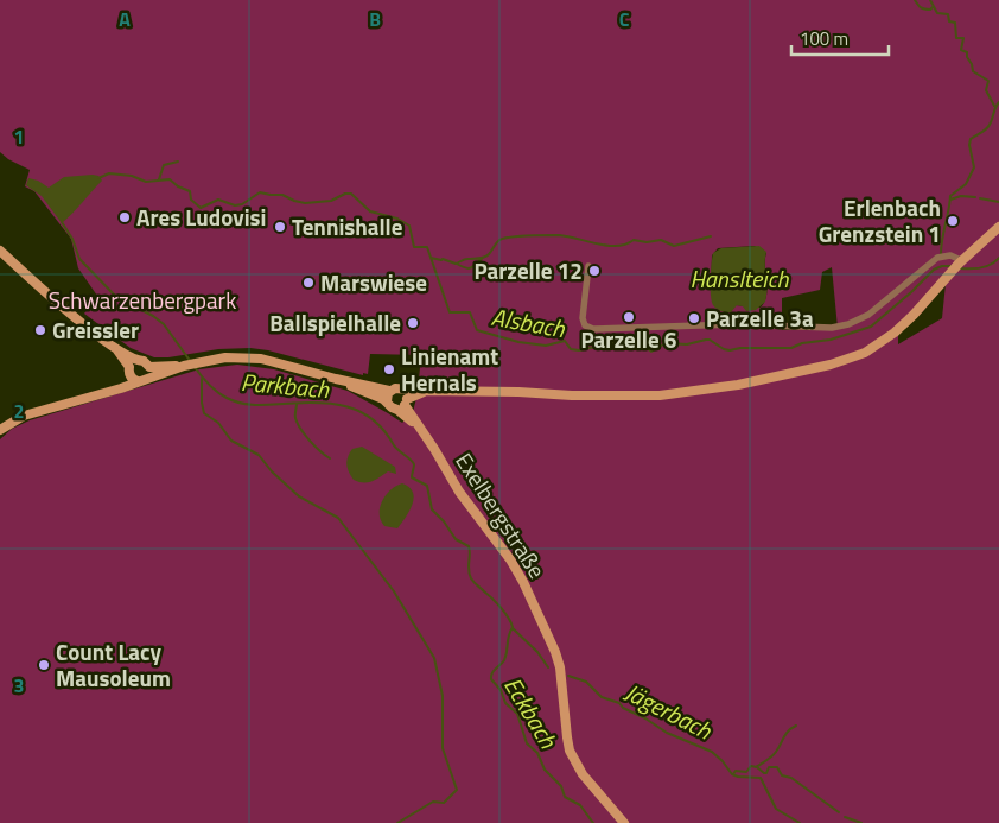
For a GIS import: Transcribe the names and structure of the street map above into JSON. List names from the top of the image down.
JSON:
{
  "streets": {
    "main road": ["Exelbergstraße"]
  },
  "water": [
    "Hanslteich",
    "Alsbach",
    "Parkbach",
    "Jägerbach",
    "Eckbach"
  ],
  "parks": ["Schwarzenbergpark"],
  "places": [
    "Ares Ludovisi",
    "Erlenbach Grenzstein 1",
    "Tennishalle",
    "Parzelle 12",
    "Marswiese",
    "Parzelle 6",
    "Parzelle 3a",
    "Ballspielhalle",
    "Greissler",
    "Linienamt Hernals",
    "Count Lacy Mausoleum"
  ],
  "scale_bar": "100 m",
  "grid": {
    "columns": ["A", "B", "C"],
    "rows": ["1", "2", "3"]
  }
}
